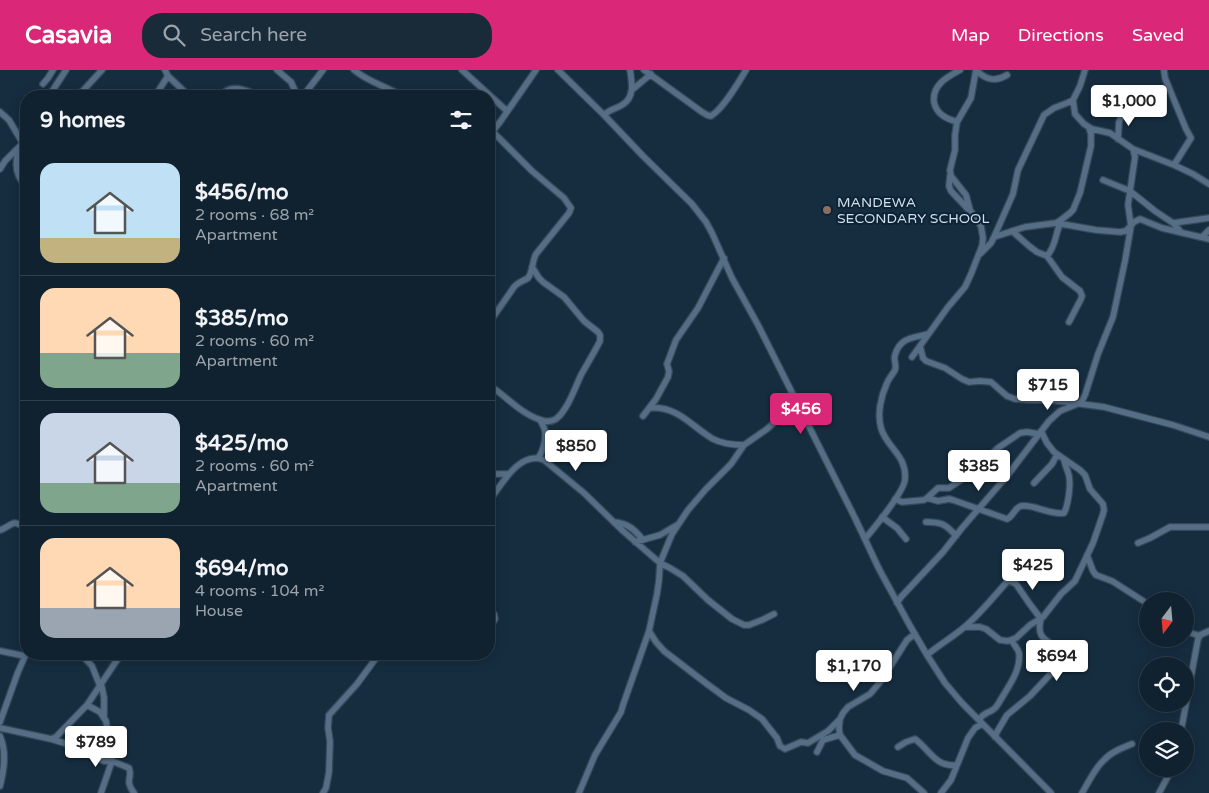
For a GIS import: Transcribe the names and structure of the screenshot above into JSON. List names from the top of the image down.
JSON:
{
  "places": ["MANDEWA SECONDARY SCHOOL"],
  "north": "bottom",
  "page": {
    "header": "Casavia",
    "search": "Search here",
    "nav": ["Map", "Directions", "Saved"],
    "price": [
      "$1,000",
      "$715",
      "$456",
      "$850",
      "$385",
      "$425",
      "$694",
      "$1,170",
      "$789"
    ],
    "heading": "9 homes",
    "list": [
      {
        "name": "$456/mo",
        "note": "2 rooms · 68 m² · Apartment"
      },
      {
        "name": "$385/mo",
        "note": "2 rooms · 60 m² · Apartment"
      },
      {
        "name": "$425/mo",
        "note": "2 rooms · 60 m² · Apartment"
      },
      {
        "name": "$694/mo",
        "note": "4 rooms · 104 m² · House"
      }
    ]
  }
}
